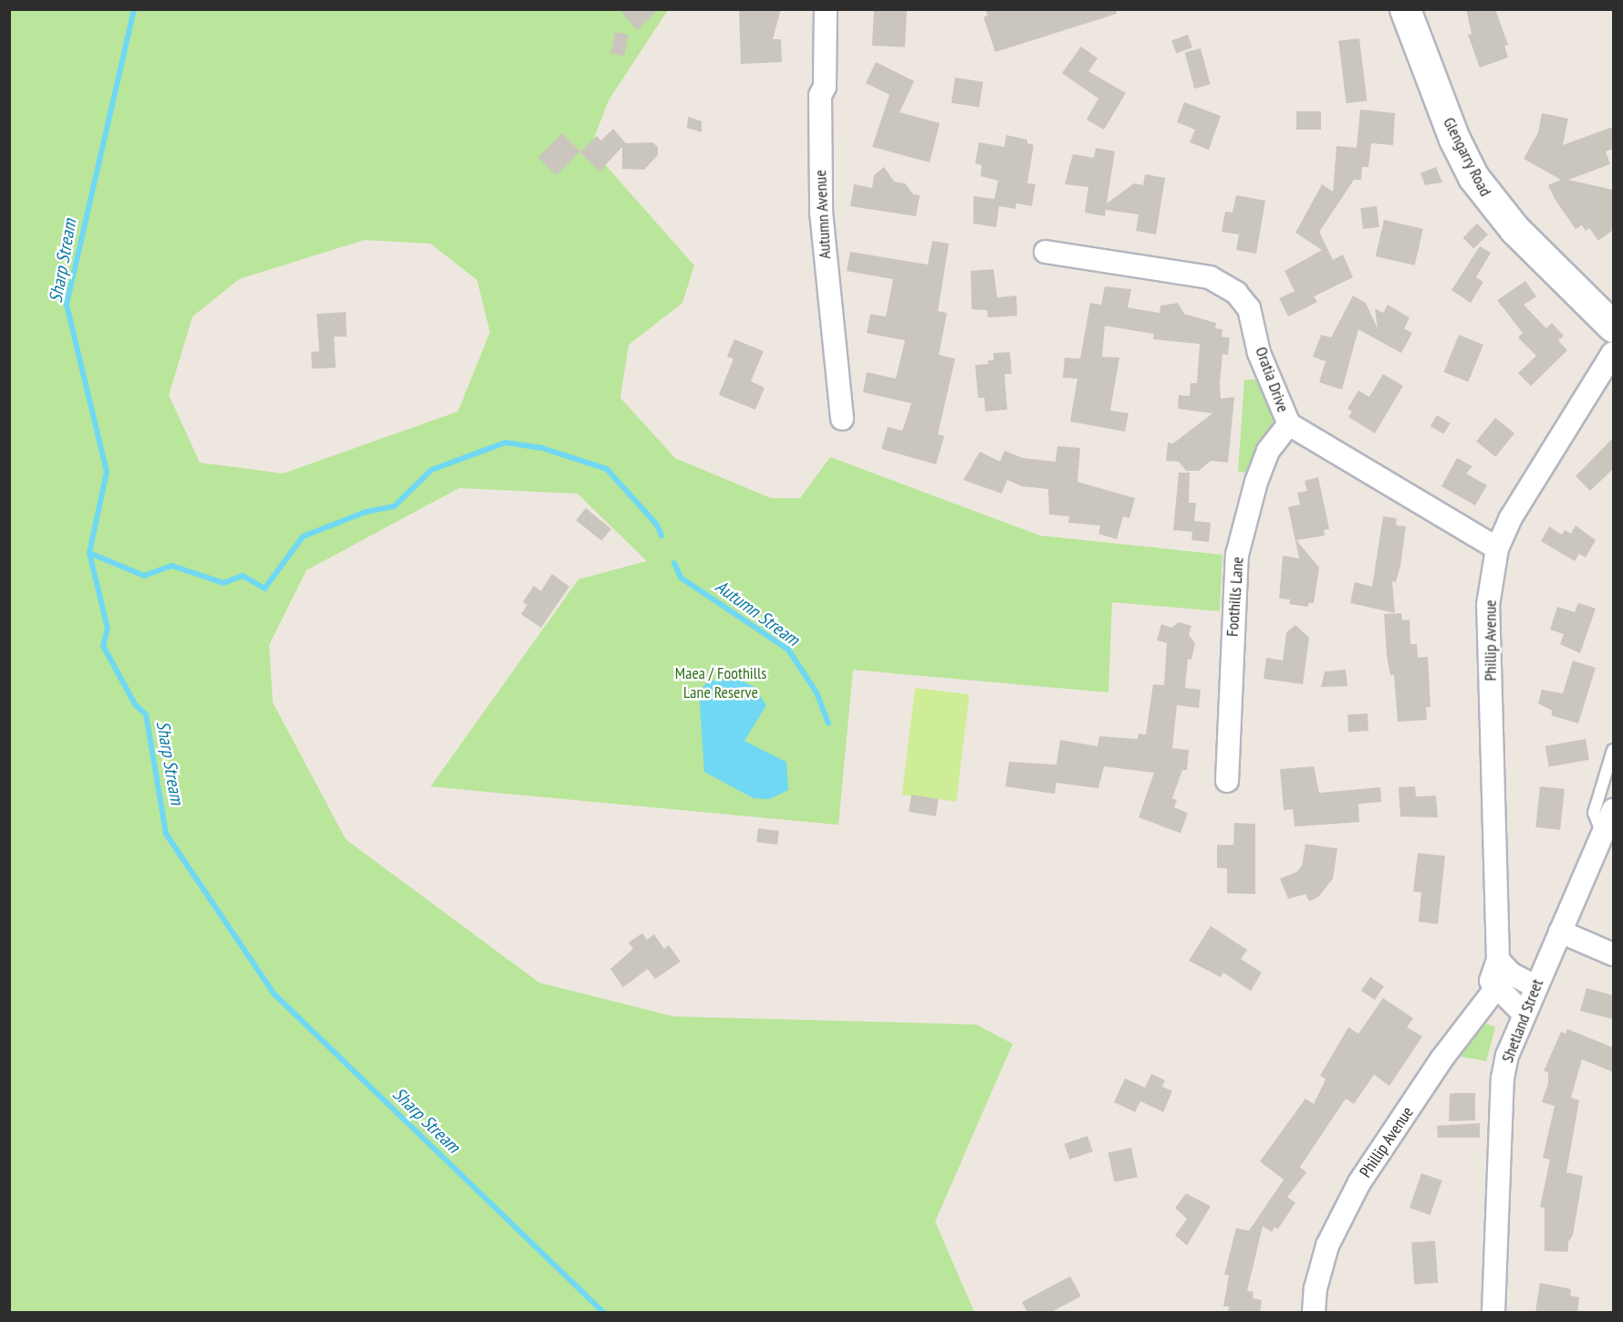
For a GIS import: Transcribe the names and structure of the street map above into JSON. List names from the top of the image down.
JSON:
{
  "streets": {
    "main road": ["Glengarry Road"],
    "street": [
      "Autumn Avenue",
      "Oratia Drive",
      "Foothills Lane",
      "Phillip Avenue",
      "Shetland Street"
    ]
  },
  "crossings": [
    ["Oratia Drive", "Foothills Lane"],
    ["Oratia Drive", "Phillip Avenue"]
  ],
  "water": ["Sharp Stream", "Autumn Stream"],
  "parks": ["Maea / Foothills Lane Reserve"]
}
